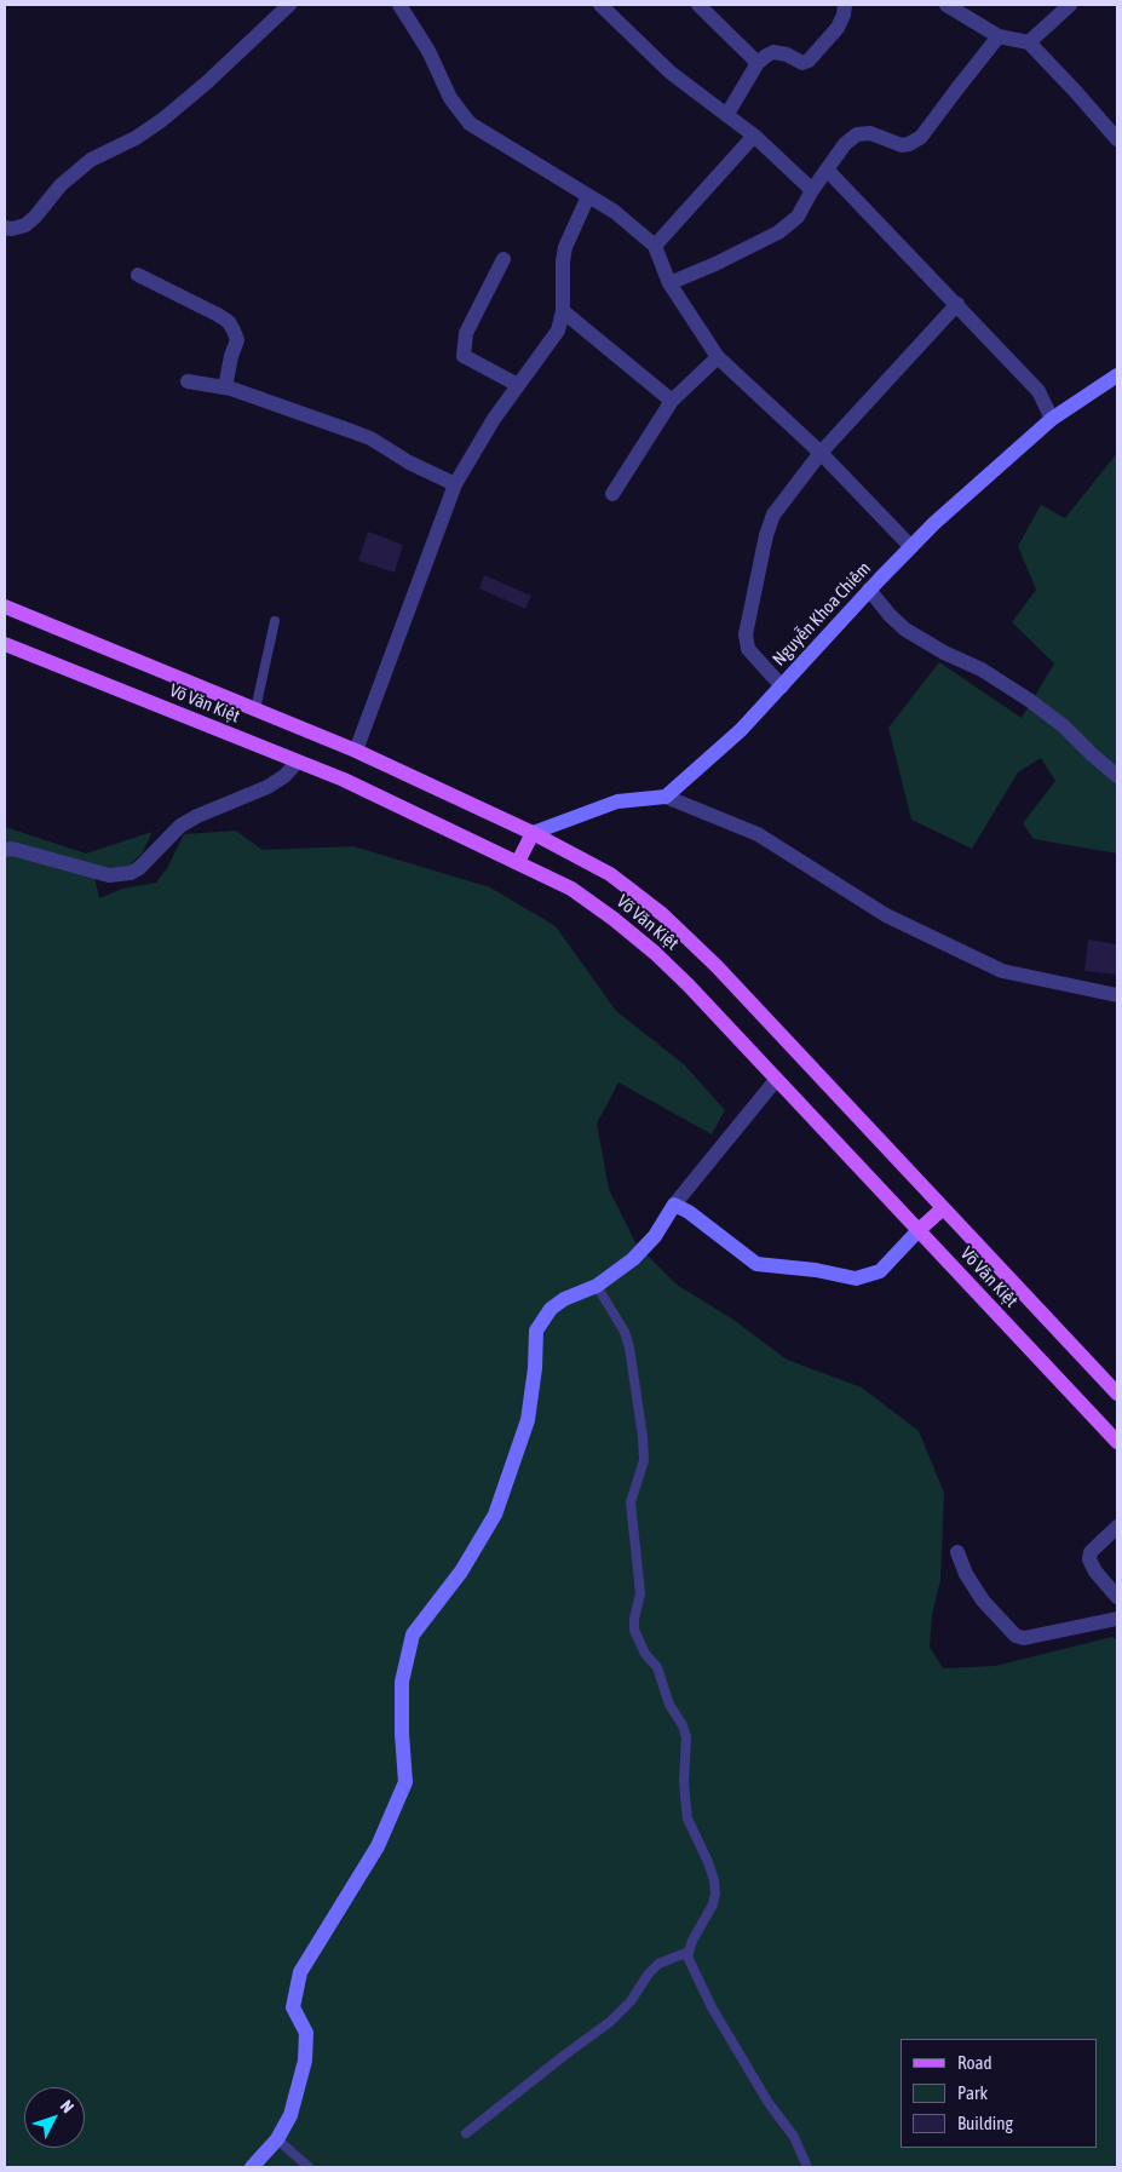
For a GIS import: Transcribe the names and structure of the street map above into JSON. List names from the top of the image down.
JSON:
{
  "streets": {
    "main road": ["Võ Văn Kiệt"],
    "street": ["Nguyễn Khoa Chiêm"]
  },
  "legend": ["Road", "Park", "Building"],
  "north": "top right"
}
